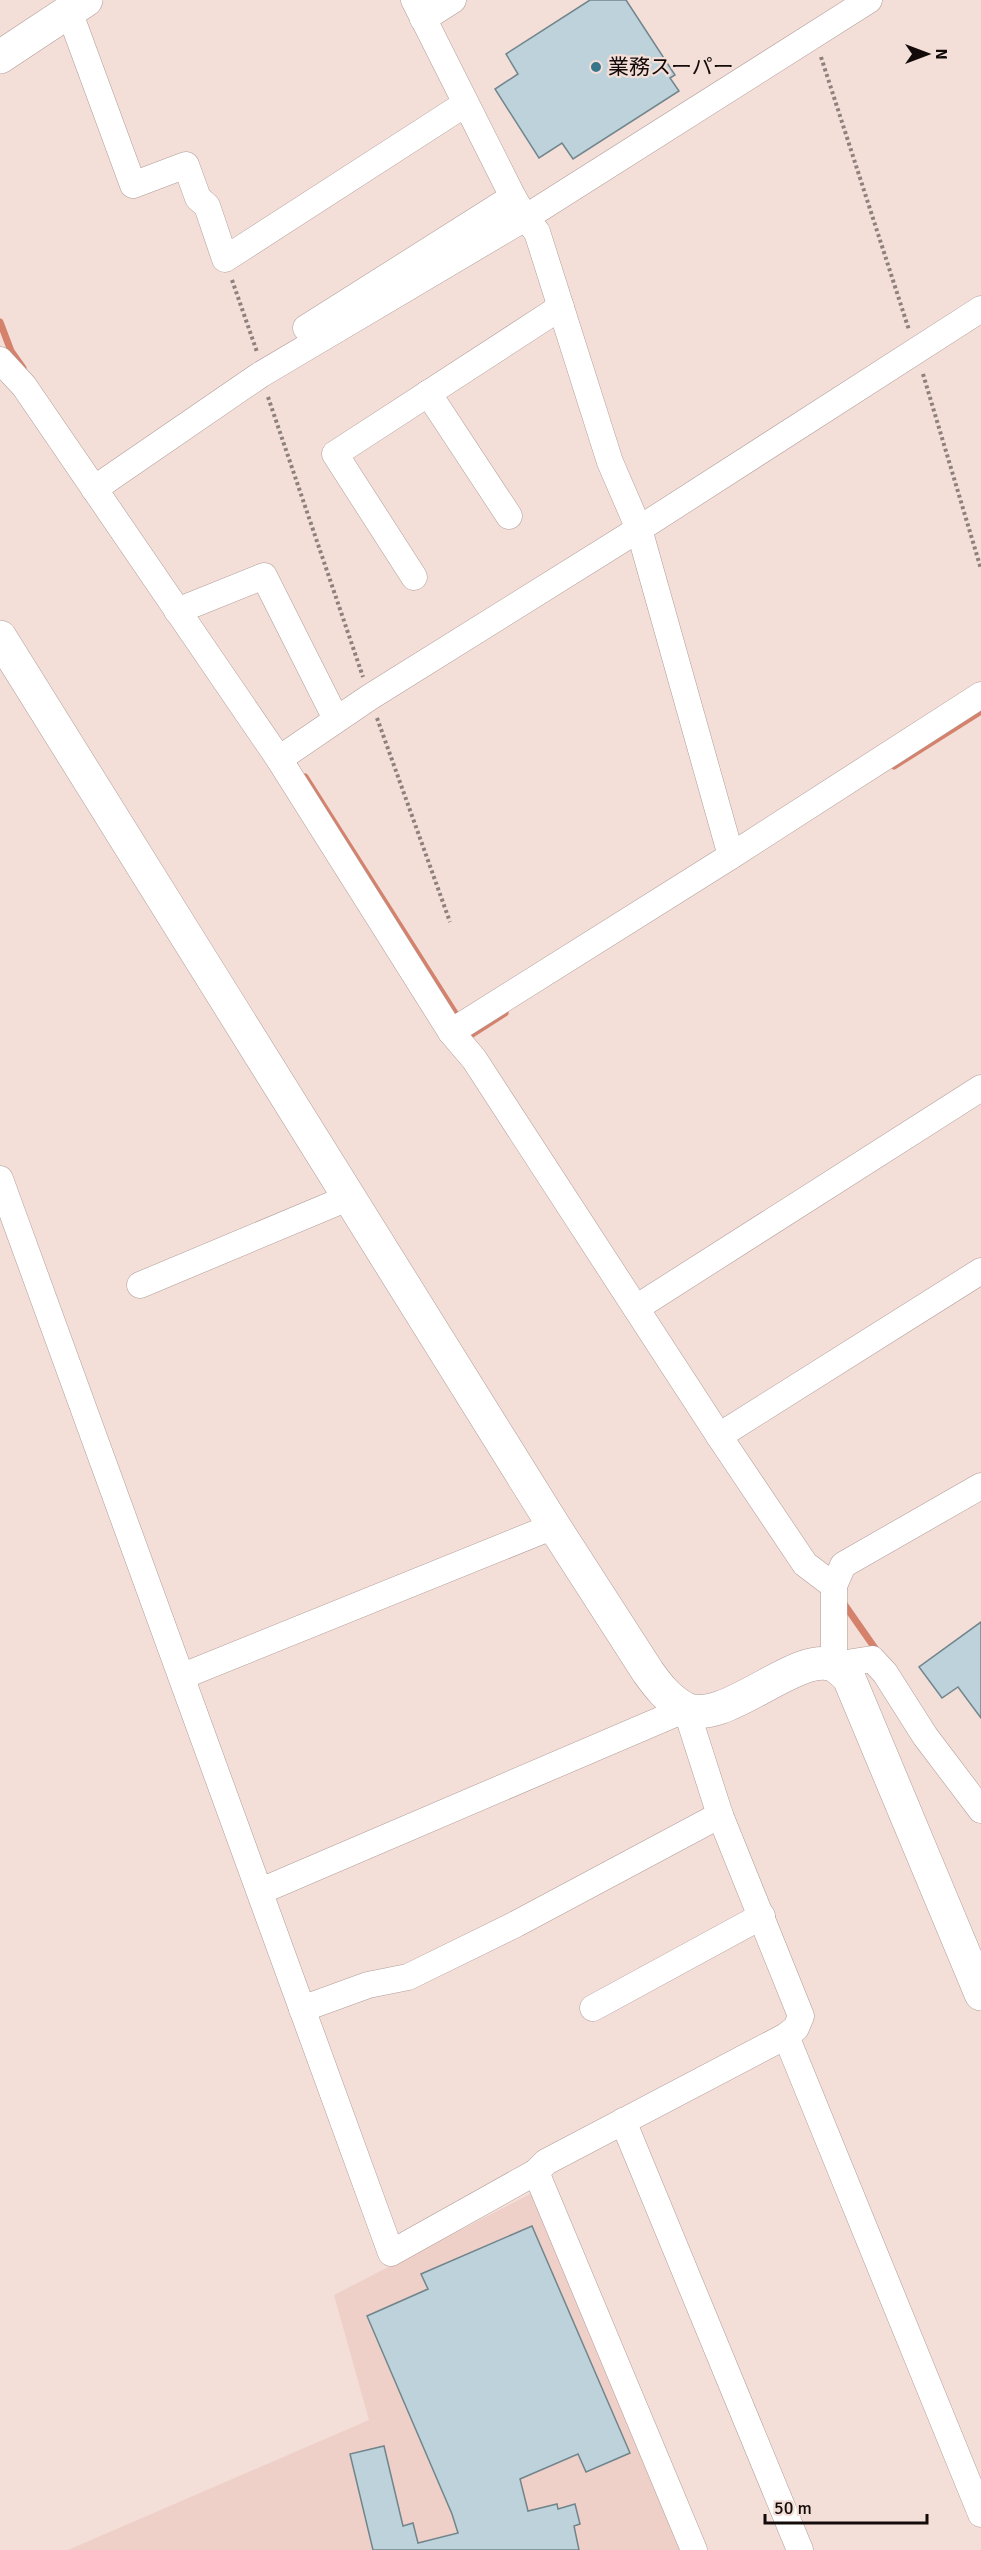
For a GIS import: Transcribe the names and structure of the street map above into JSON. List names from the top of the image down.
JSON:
{
  "places": ["業務スーパー"],
  "scale_bar": "50 m",
  "north": "right"
}
